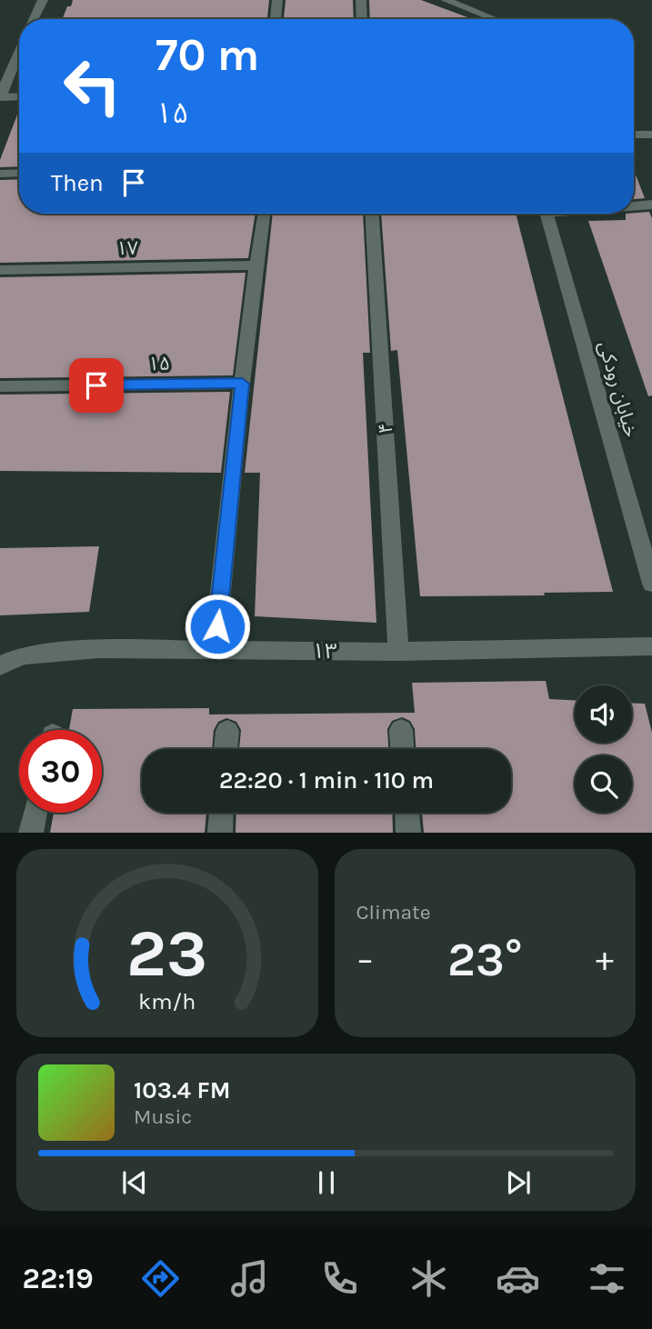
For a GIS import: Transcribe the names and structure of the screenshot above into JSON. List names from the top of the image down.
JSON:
{
  "streets": {
    "street": [
      "۱۷",
      "۱۵",
      "خیابان رودکی",
      "۴",
      "۱۳"
    ]
  },
  "crossings": [
    ["۴", "۱۳"]
  ],
  "page": {
    "turn": ["70 m", "۱۵"],
    "then": "Then",
    "limit": "30",
    "trip": "22:20 · 1 min · 110 m",
    "tile": "Climate",
    "heat": ["−", "23°", "+"],
    "song": ["103.4 FM", "Music"],
    "tabs": "22:19",
    "gauge": ["23", "km/h"]
  }
}
